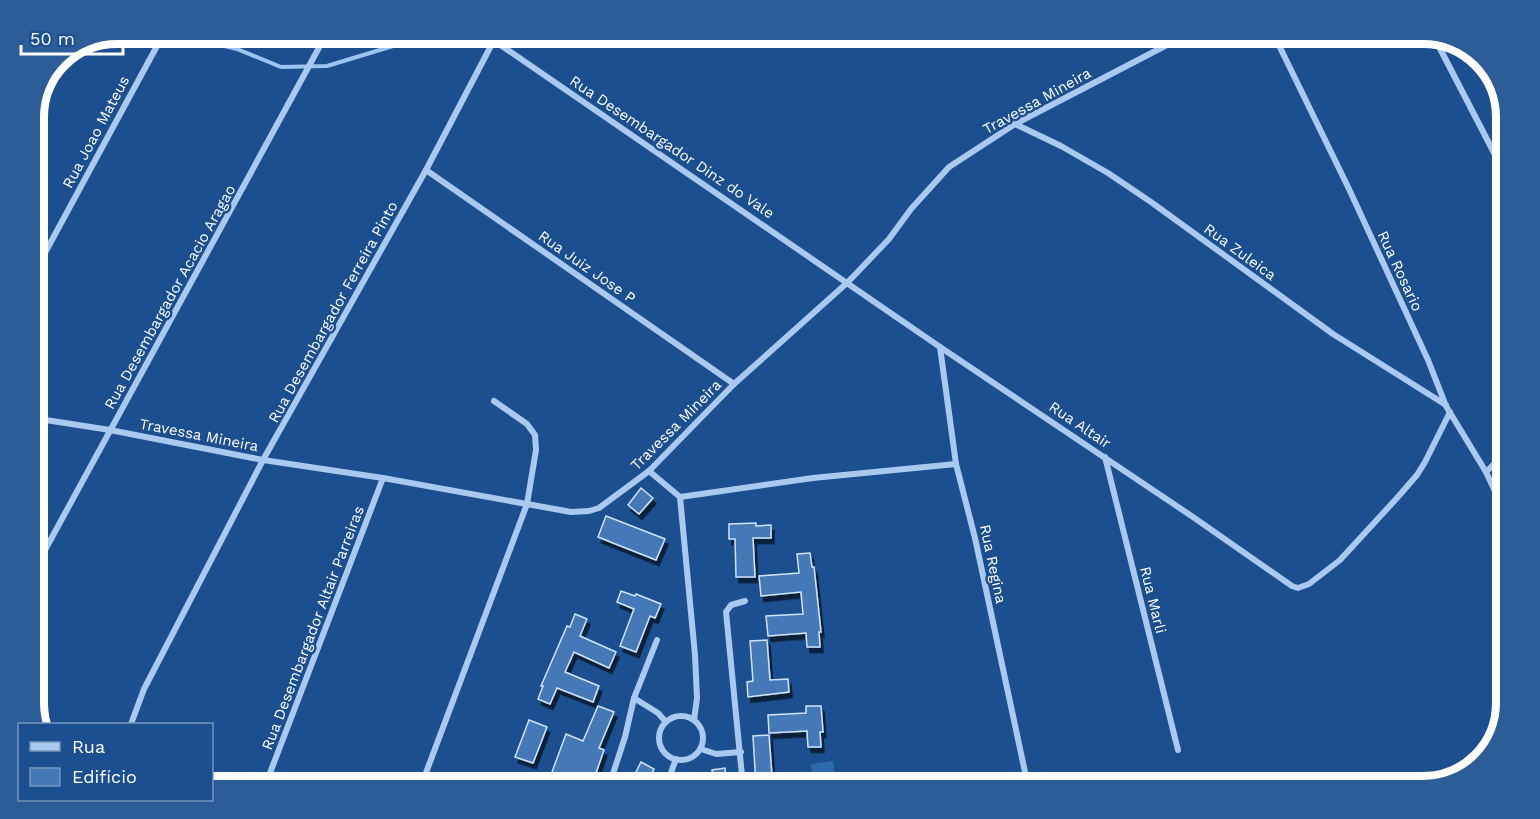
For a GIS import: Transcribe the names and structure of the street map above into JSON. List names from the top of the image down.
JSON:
{
  "streets": {
    "street": [
      "Travessa Mineira",
      "Rua Joao Mateus",
      "Rua Desembargador Dinz do Vale",
      "Rua Zuleica",
      "Rua Juiz Jose P",
      "Rua Rosario",
      "Rua Desembargador Acacio Aragao",
      "Rua Desembargador Ferreira Pinto",
      "Rua Altair",
      "Rua Regina",
      "Rua Marli",
      "Rua Desembargador Altair Parreiras"
    ]
  },
  "crossings": [
    ["Travessa Mineira", "Rua Desembargador Dinz do Vale"],
    ["Travessa Mineira", "Rua Zuleica"],
    ["Travessa Mineira", "Rua Juiz Jose P"],
    ["Travessa Mineira", "Rua Desembargador Acacio Aragao"],
    ["Travessa Mineira", "Rua Desembargador Ferreira Pinto"],
    ["Travessa Mineira", "Rua Altair"],
    ["Travessa Mineira", "Rua Desembargador Altair Parreiras"],
    ["Rua Desembargador Dinz do Vale", "Rua Altair"],
    ["Rua Zuleica", "Rua Rosario"],
    ["Rua Juiz Jose P", "Rua Desembargador Ferreira Pinto"],
    ["Rua Rosario", "Rua Altair"],
    ["Rua Altair", "Rua Regina"],
    ["Rua Altair", "Rua Marli"]
  ],
  "legend": ["Rua", "Edifício"],
  "scale_bar": "50 m"
}
